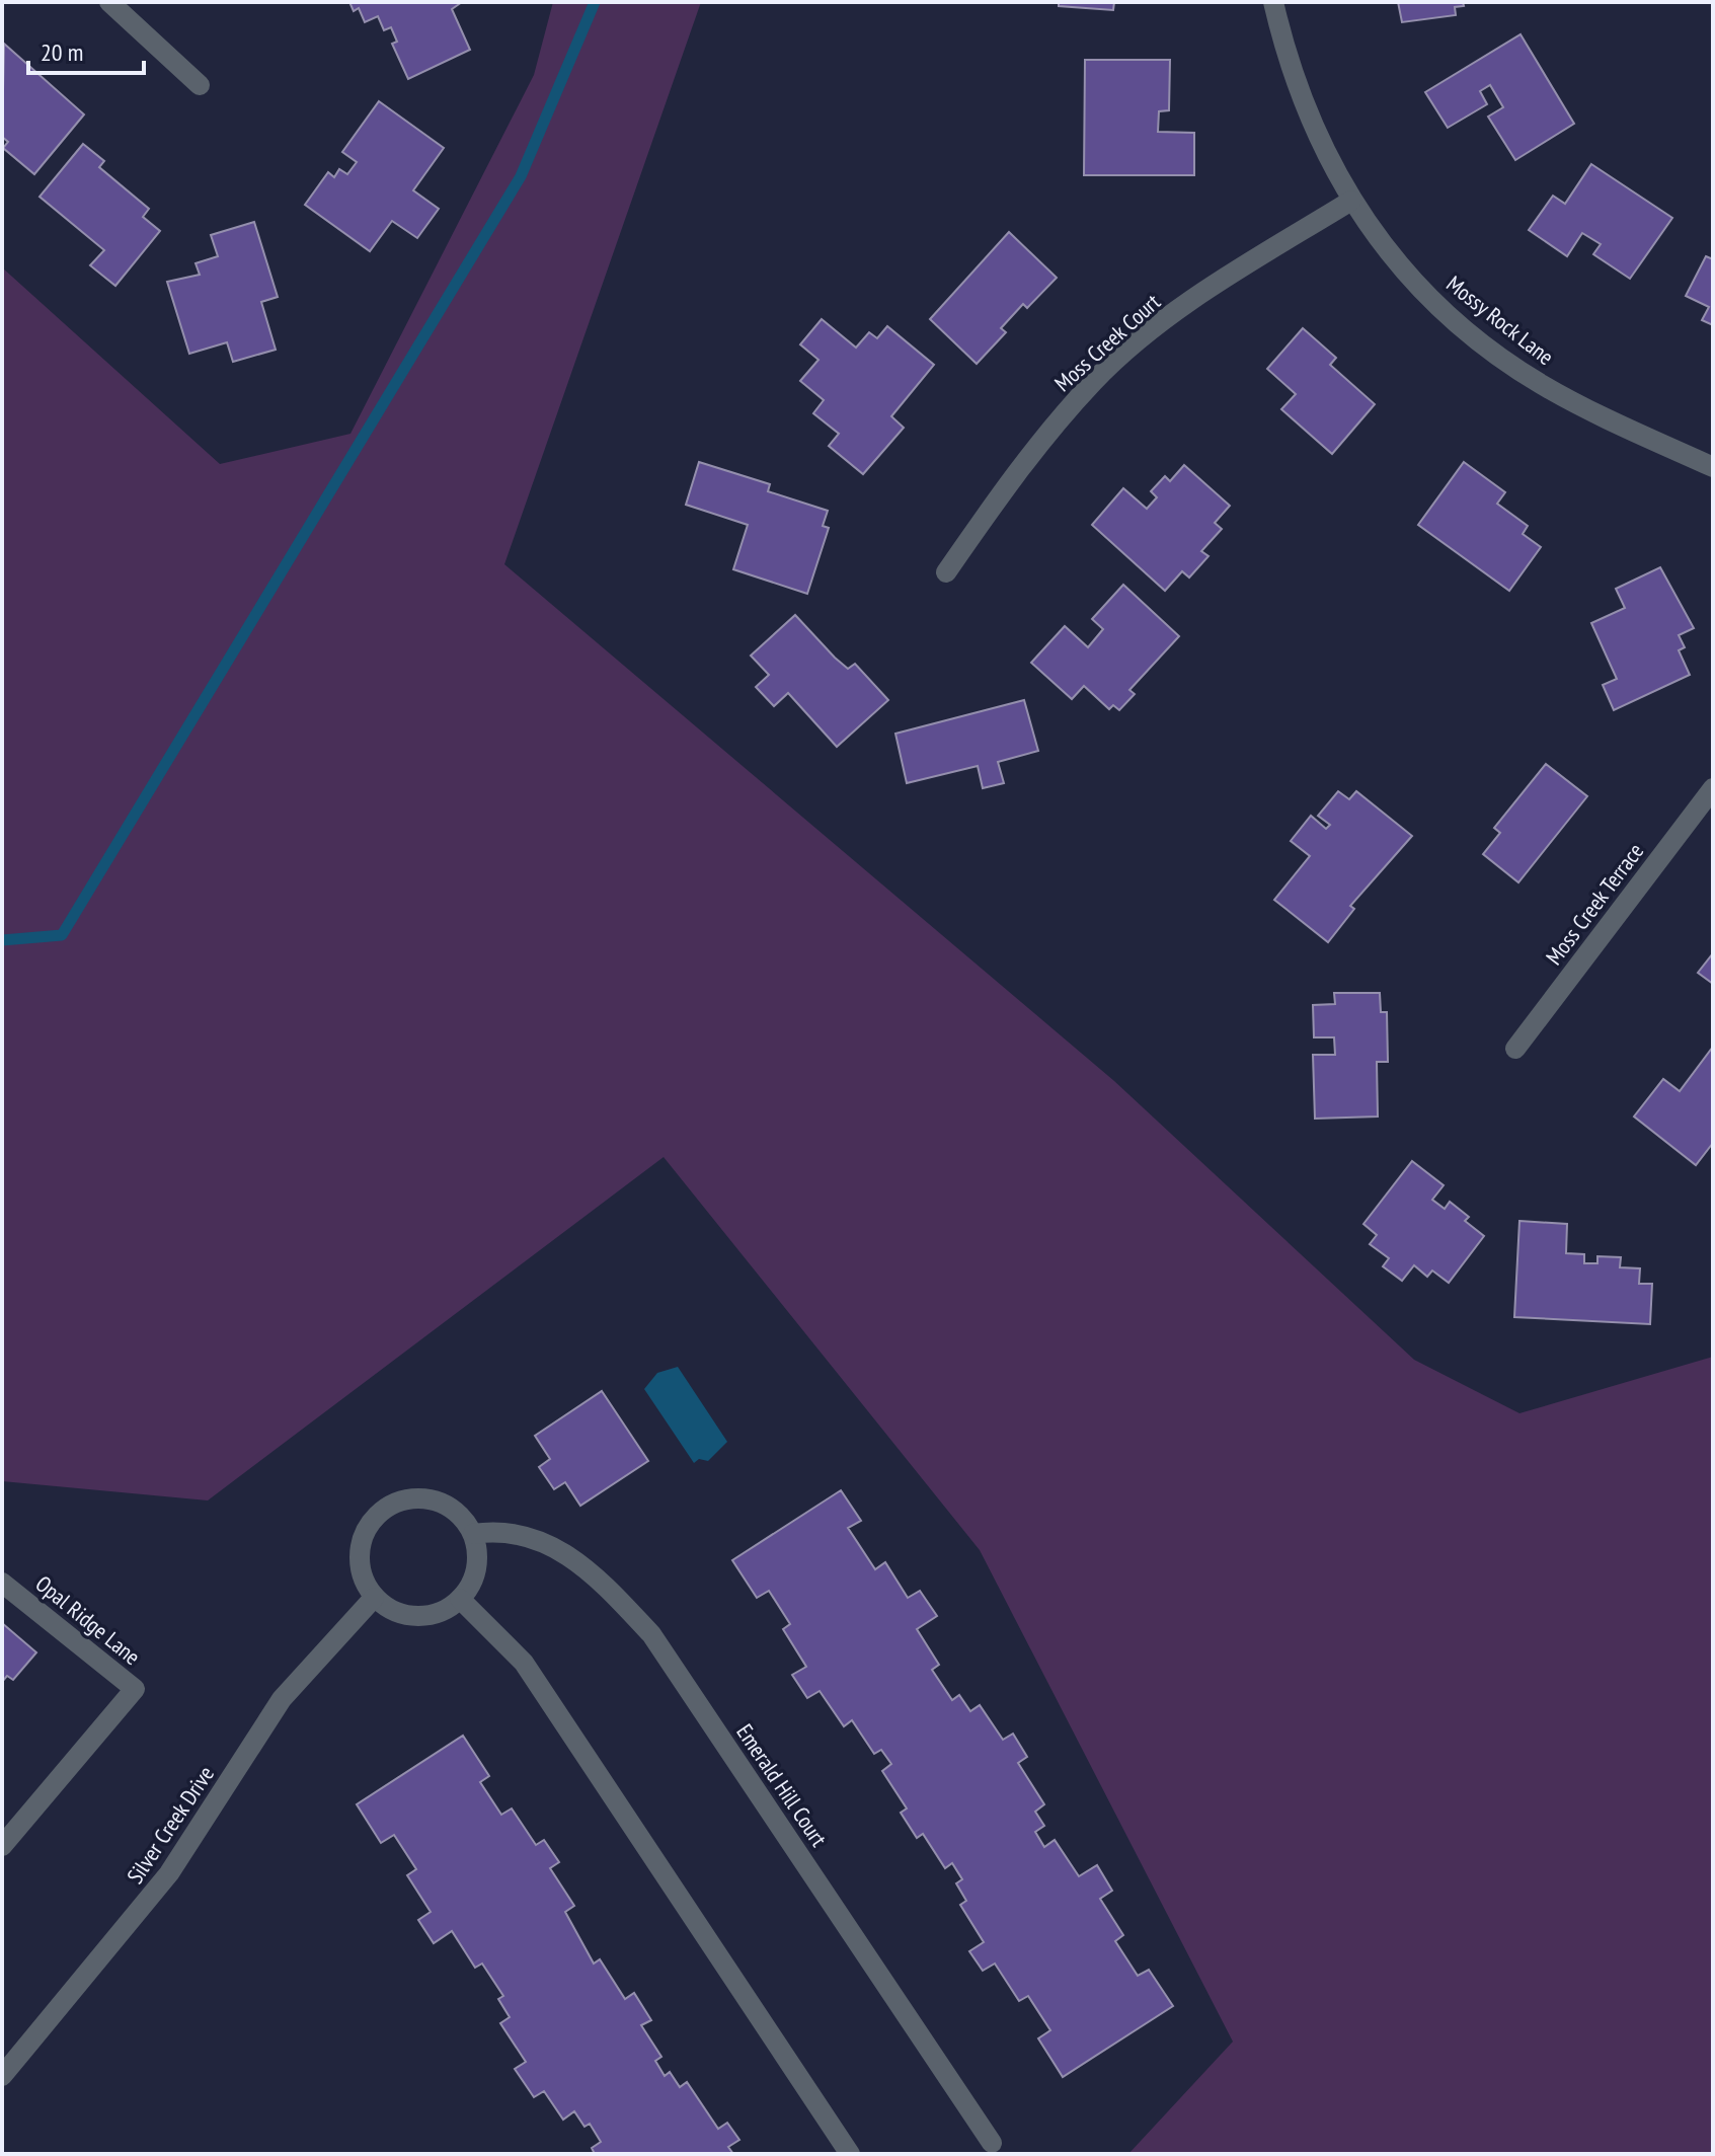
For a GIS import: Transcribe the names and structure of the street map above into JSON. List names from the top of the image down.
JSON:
{
  "streets": {
    "street": [
      "Mossy Rock Lane",
      "Moss Creek Court",
      "Moss Creek Terrace",
      "Opal Ridge Lane",
      "Emerald Hill Court",
      "Silver Creek Drive"
    ]
  },
  "crossings": [
    ["Mossy Rock Lane", "Moss Creek Court"],
    ["Emerald Hill Court", "Silver Creek Drive"]
  ],
  "scale_bar": "20 m"
}
